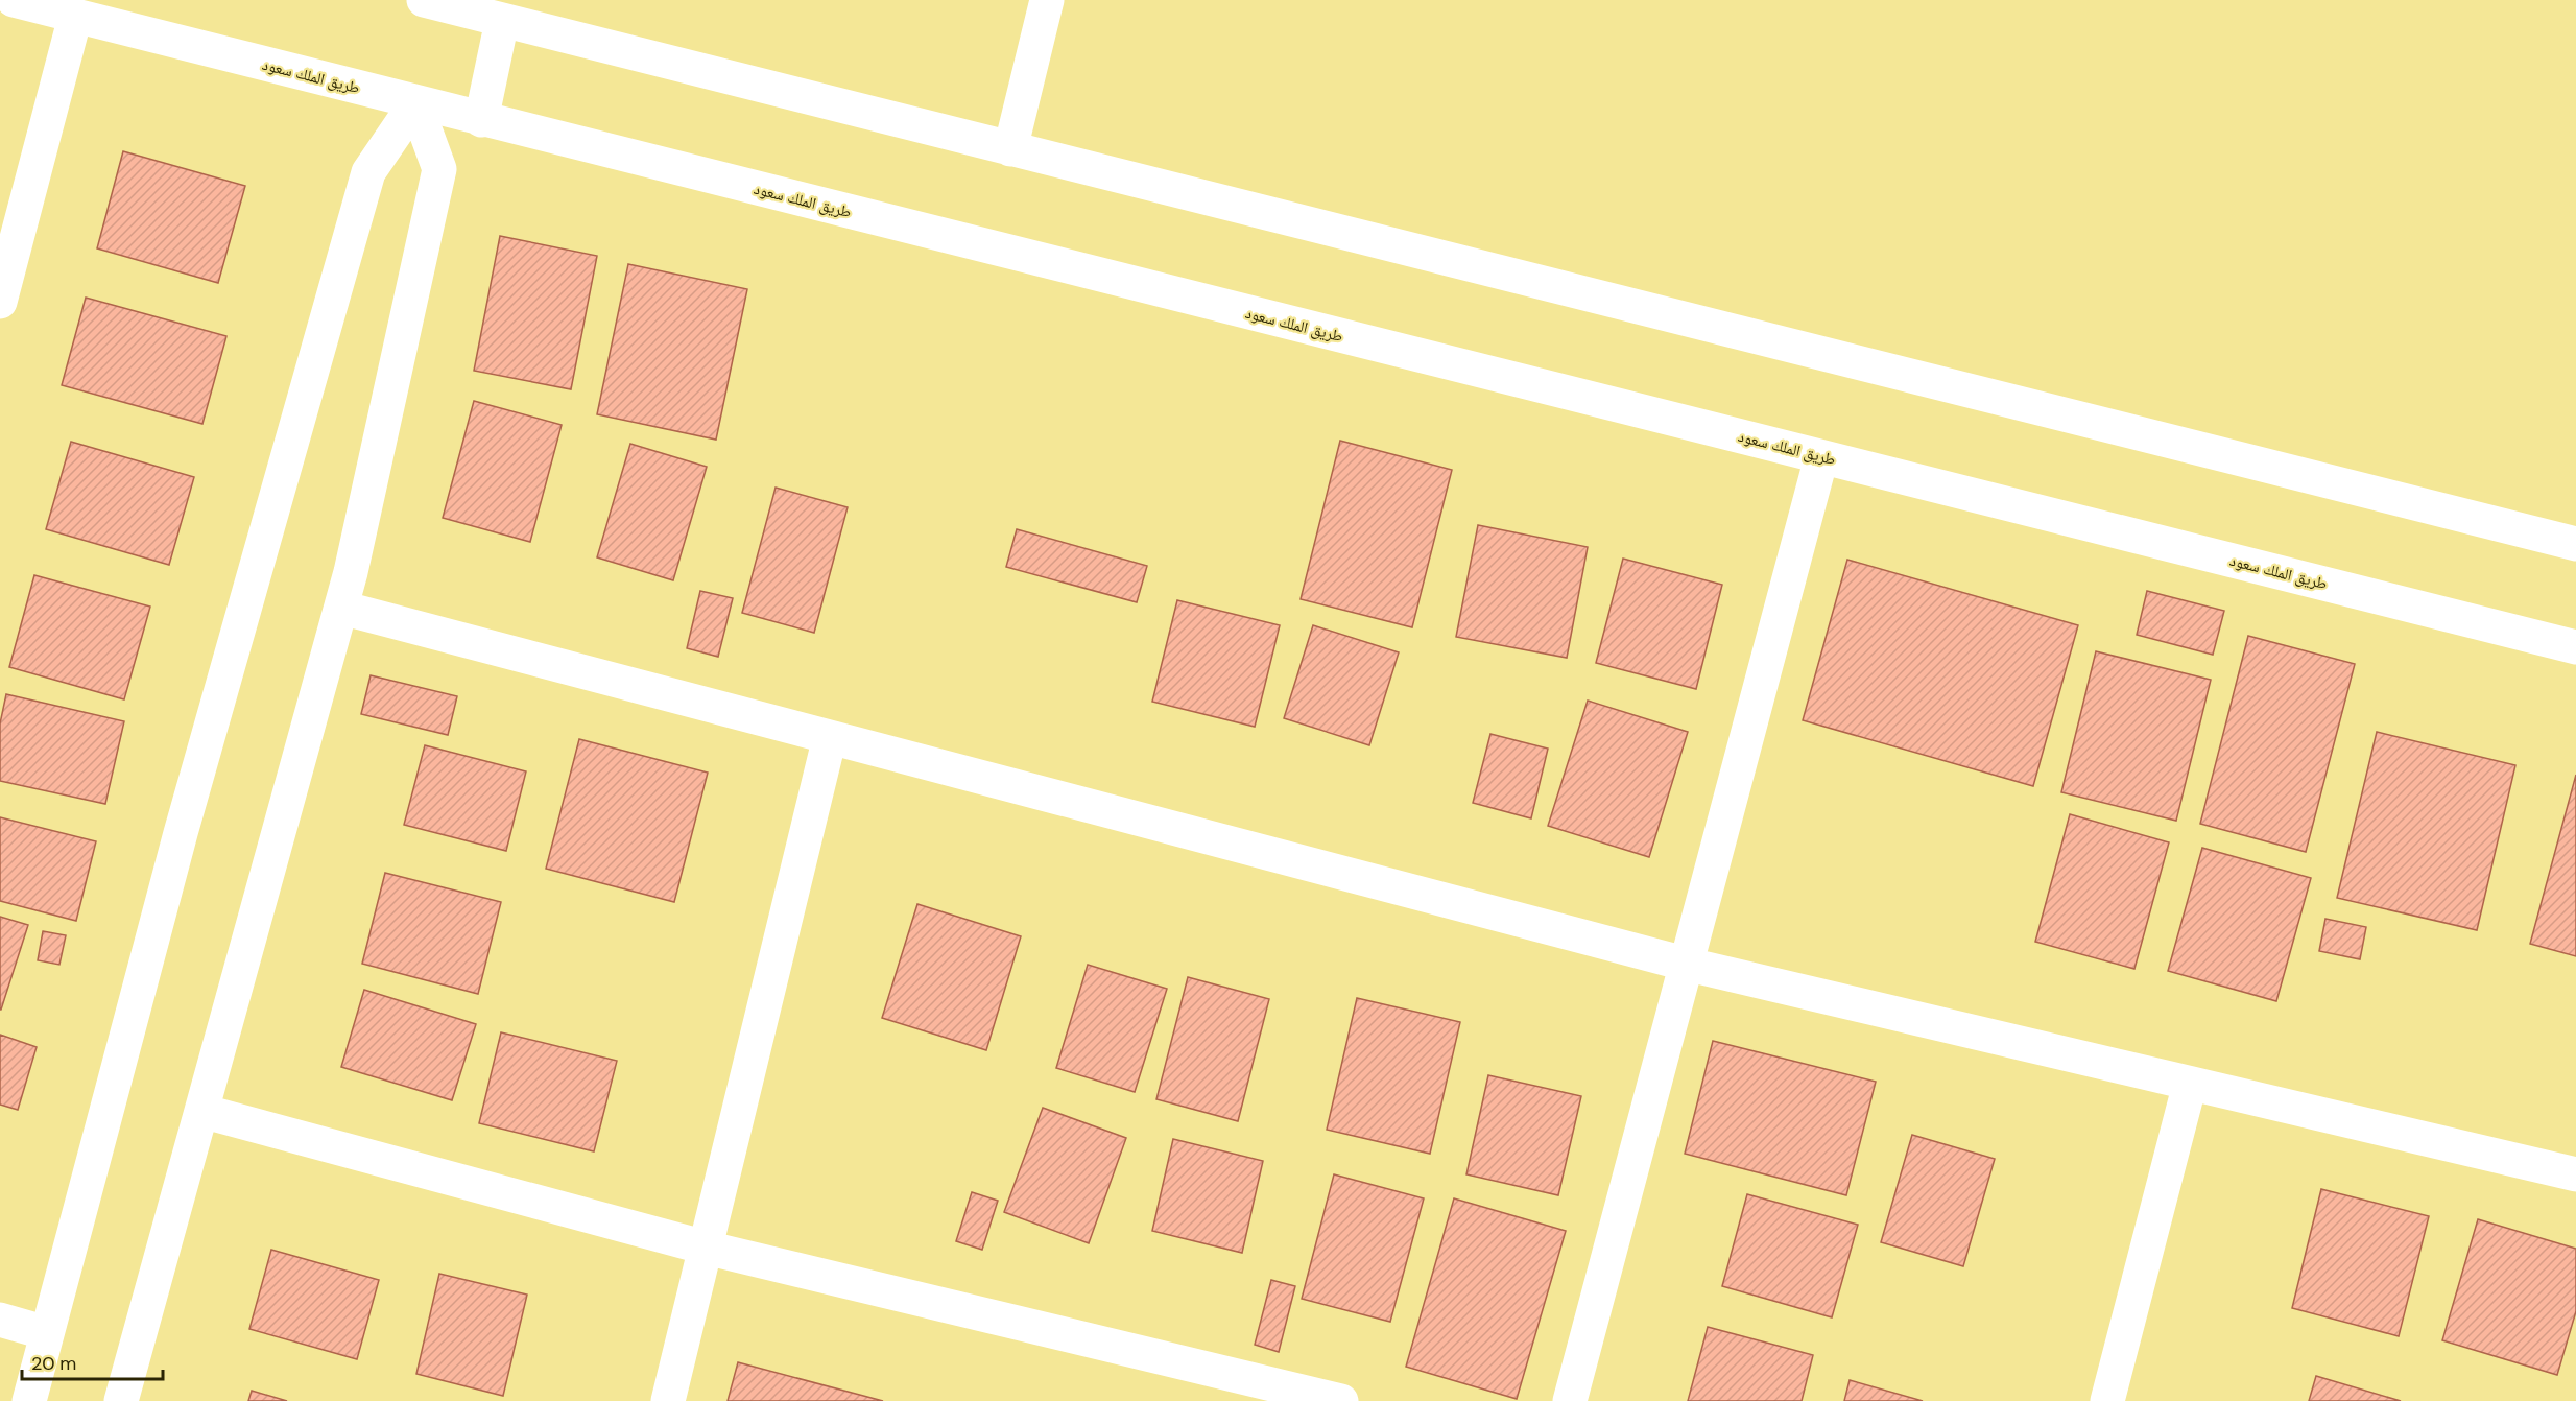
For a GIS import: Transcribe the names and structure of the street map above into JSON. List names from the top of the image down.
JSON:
{
  "streets": {
    "street": ["طريق الملك سعود"]
  },
  "scale_bar": "20 m"
}
